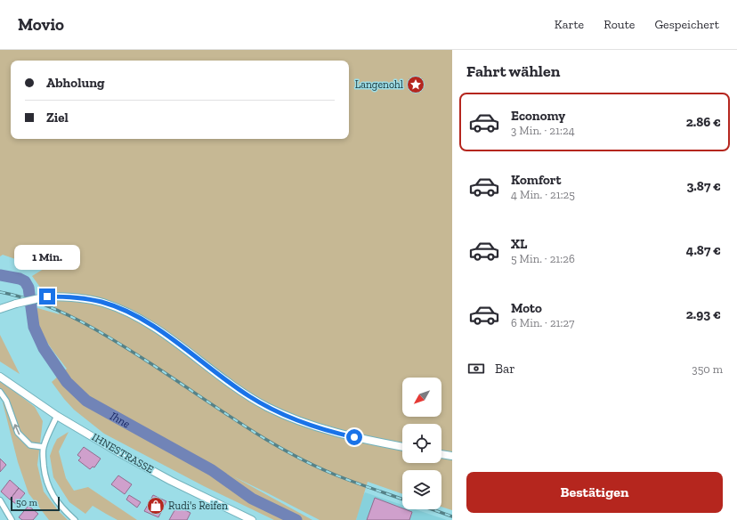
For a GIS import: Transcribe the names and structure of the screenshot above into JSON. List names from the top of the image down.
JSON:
{
  "streets": {
    "main road": ["IHNESTRASSE"]
  },
  "water": ["Ihne"],
  "places": {
    "place": ["Langenohl"],
    "shop": ["Rudi's Reifen"]
  },
  "scale_bar": "50 m",
  "north": "bottom left",
  "page": {
    "header": "Movio",
    "nav": ["Karte", "Route", "Gespeichert"],
    "heading": "Fahrt wählen",
    "banner": ["Abholung", "Ziel"],
    "list": [
      {
        "name": "Economy",
        "note": "3 Min. · 21:24",
        "value": "2.86 €"
      },
      {
        "name": "Komfort",
        "note": "4 Min. · 21:25",
        "value": "3.87 €"
      },
      {
        "name": "XL",
        "note": "5 Min. · 21:26",
        "value": "4.87 €"
      },
      {
        "name": "Moto",
        "note": "6 Min. · 21:27",
        "value": "2.93 €"
      }
    ],
    "bubble": "1 Min.",
    "pay": ["Bar", "350 m"],
    "buttons": "Bestätigen",
    "scale": "50 m"
  }
}
